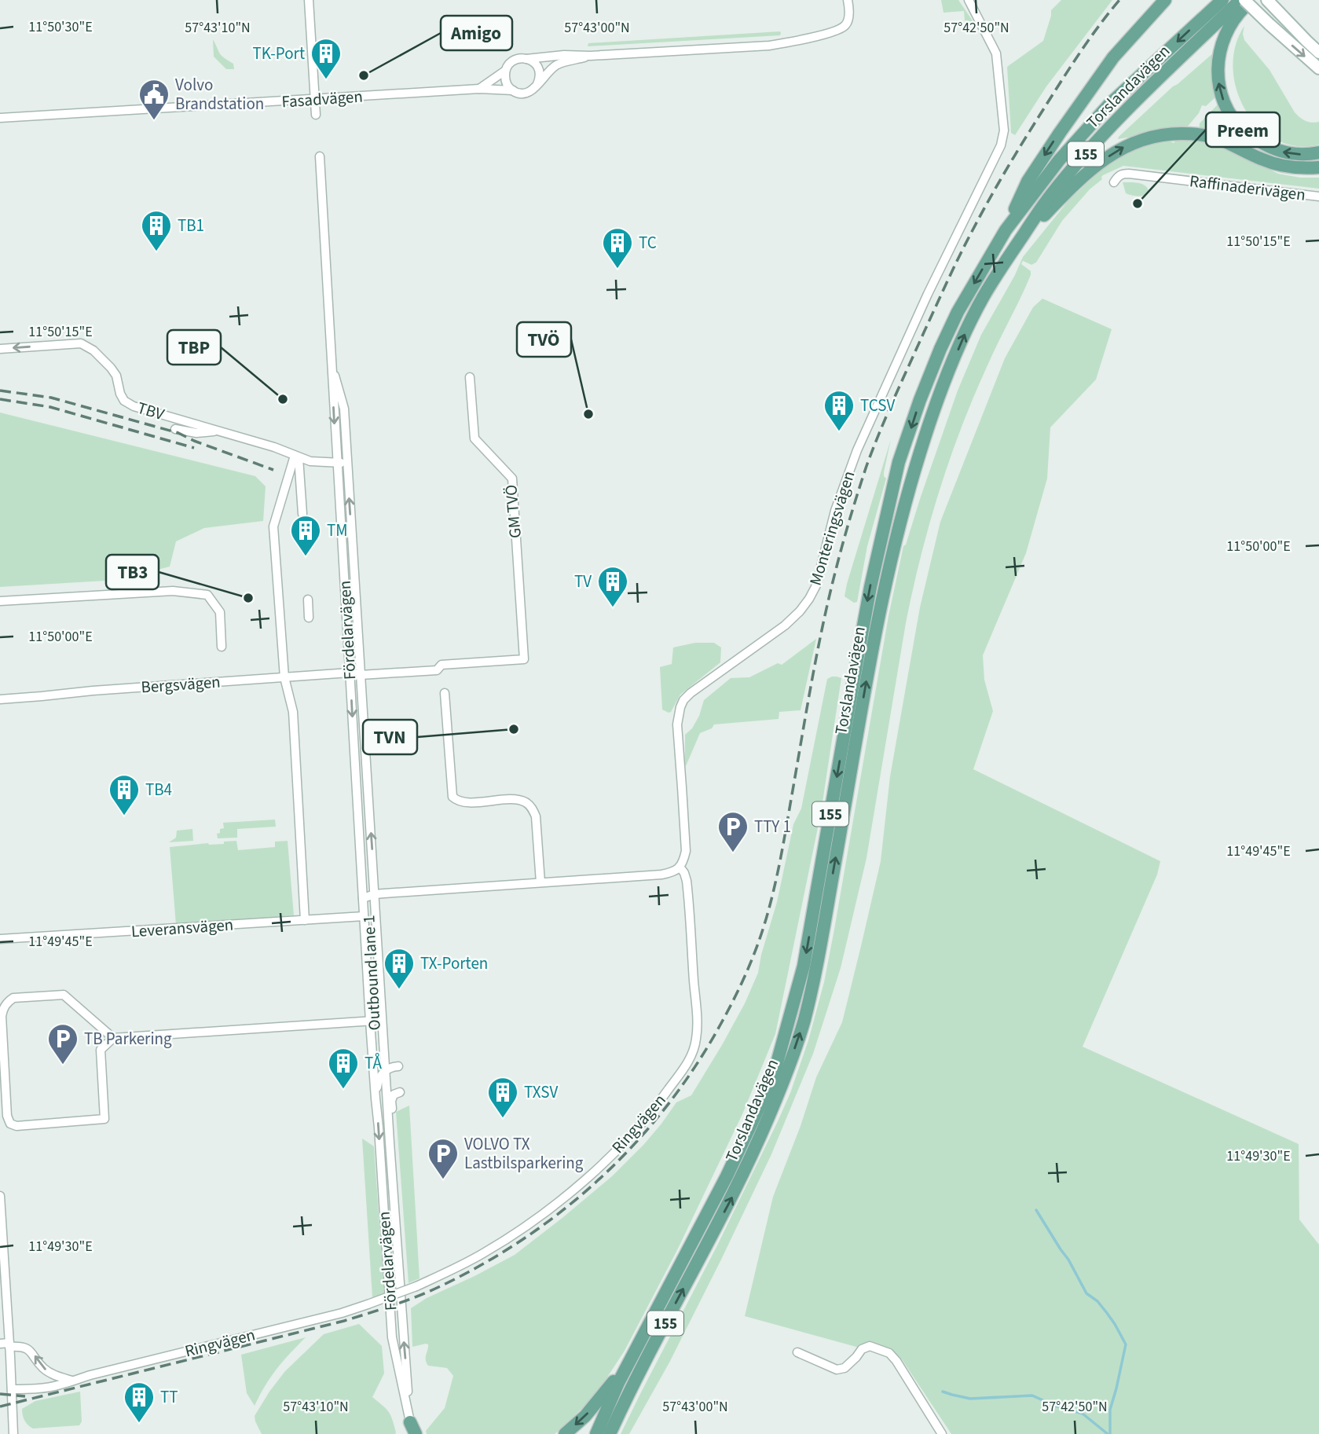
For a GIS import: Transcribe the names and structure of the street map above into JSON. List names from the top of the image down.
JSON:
{
  "streets": {
    "main road": ["Torslandavägen", "155"],
    "street": [
      "Fasadvägen",
      "Raffinaderivägen",
      "TBV",
      "GM TVÖ",
      "Monteringsvägen",
      "Fördelarvägen",
      "Bergsvägen",
      "Leveransvägen",
      "Outbound lane 1",
      "Ringvägen"
    ]
  },
  "crossings": [
    ["TBV", "Fördelarvägen"],
    ["GM TVÖ", "Bergsvägen"],
    ["Monteringsvägen", "Ringvägen"],
    ["Fördelarvägen", "Bergsvägen"],
    ["Fördelarvägen", "Outbound lane 1"]
  ],
  "one_way": ["TBV"],
  "places": {
    "other": [
      "Amigo",
      "Preem",
      "TBP",
      "TVÖ",
      "TB3",
      "TVN"
    ],
    "building": [
      "TK-Port",
      "TB1",
      "TC",
      "TCSV",
      "TM",
      "TV",
      "TB4",
      "TX-Porten",
      "TÅ",
      "TXSV",
      "TT"
    ],
    "public building": ["Volvo Brandstation"],
    "parking": ["TTY 1", "TB Parkering", "VOLVO TX Lastbilsparkering"]
  },
  "coordinates": [
    "11°50'30\"E",
    "57°43'10\"N",
    "57°43'00\"N",
    "57°42'50\"N",
    "11°50'15\"E",
    "11°50'00\"E",
    "11°49'45\"E",
    "11°49'30\"E"
  ]
}
